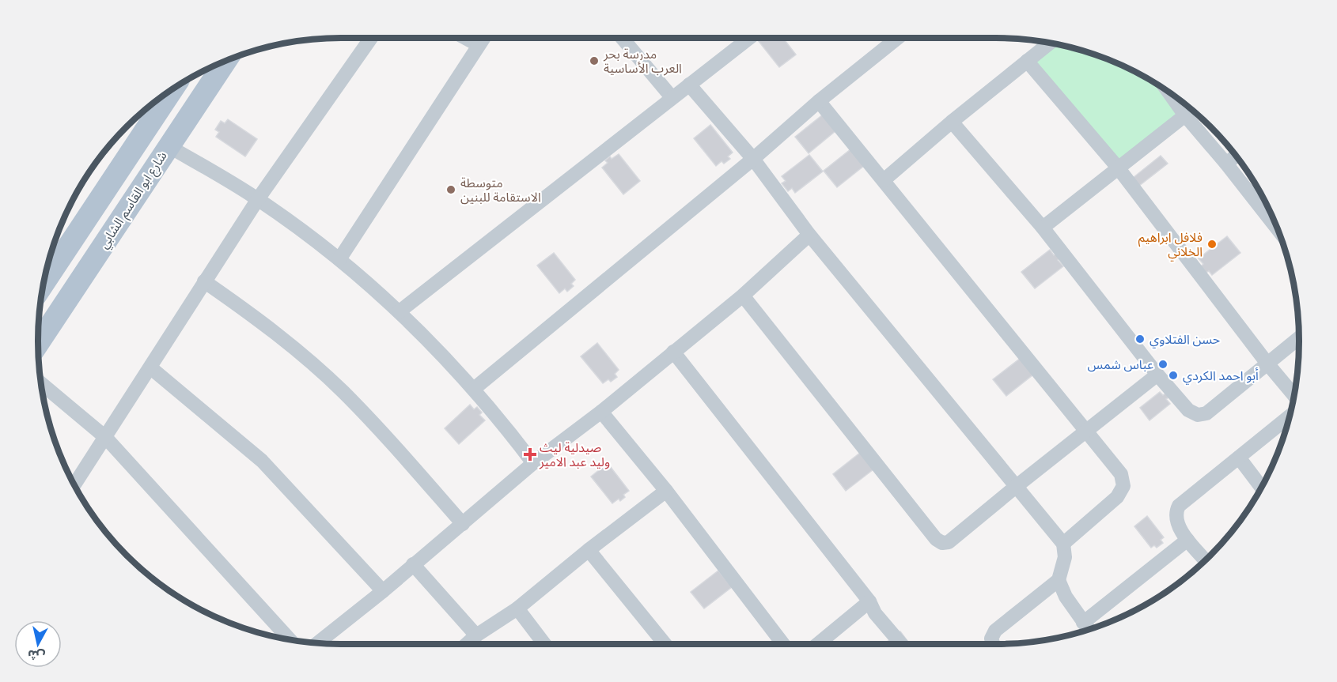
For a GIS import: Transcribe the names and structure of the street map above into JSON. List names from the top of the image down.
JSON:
{
  "streets": {
    "main road": ["شارع ابو القاسم الشابي"]
  },
  "places": {
    "other": [
      "مدرسة بحر العرب الأساسية",
      "متوسطة الاستقامة للبنين",
      "فلافل ابراهيم الخلاني",
      "حسن الفتلاوي",
      "عباس شمس",
      "أبو احمد الكردي"
    ],
    "health": ["صيدلية ليث وليد عبد الامير"]
  },
  "north": "bottom"
}
